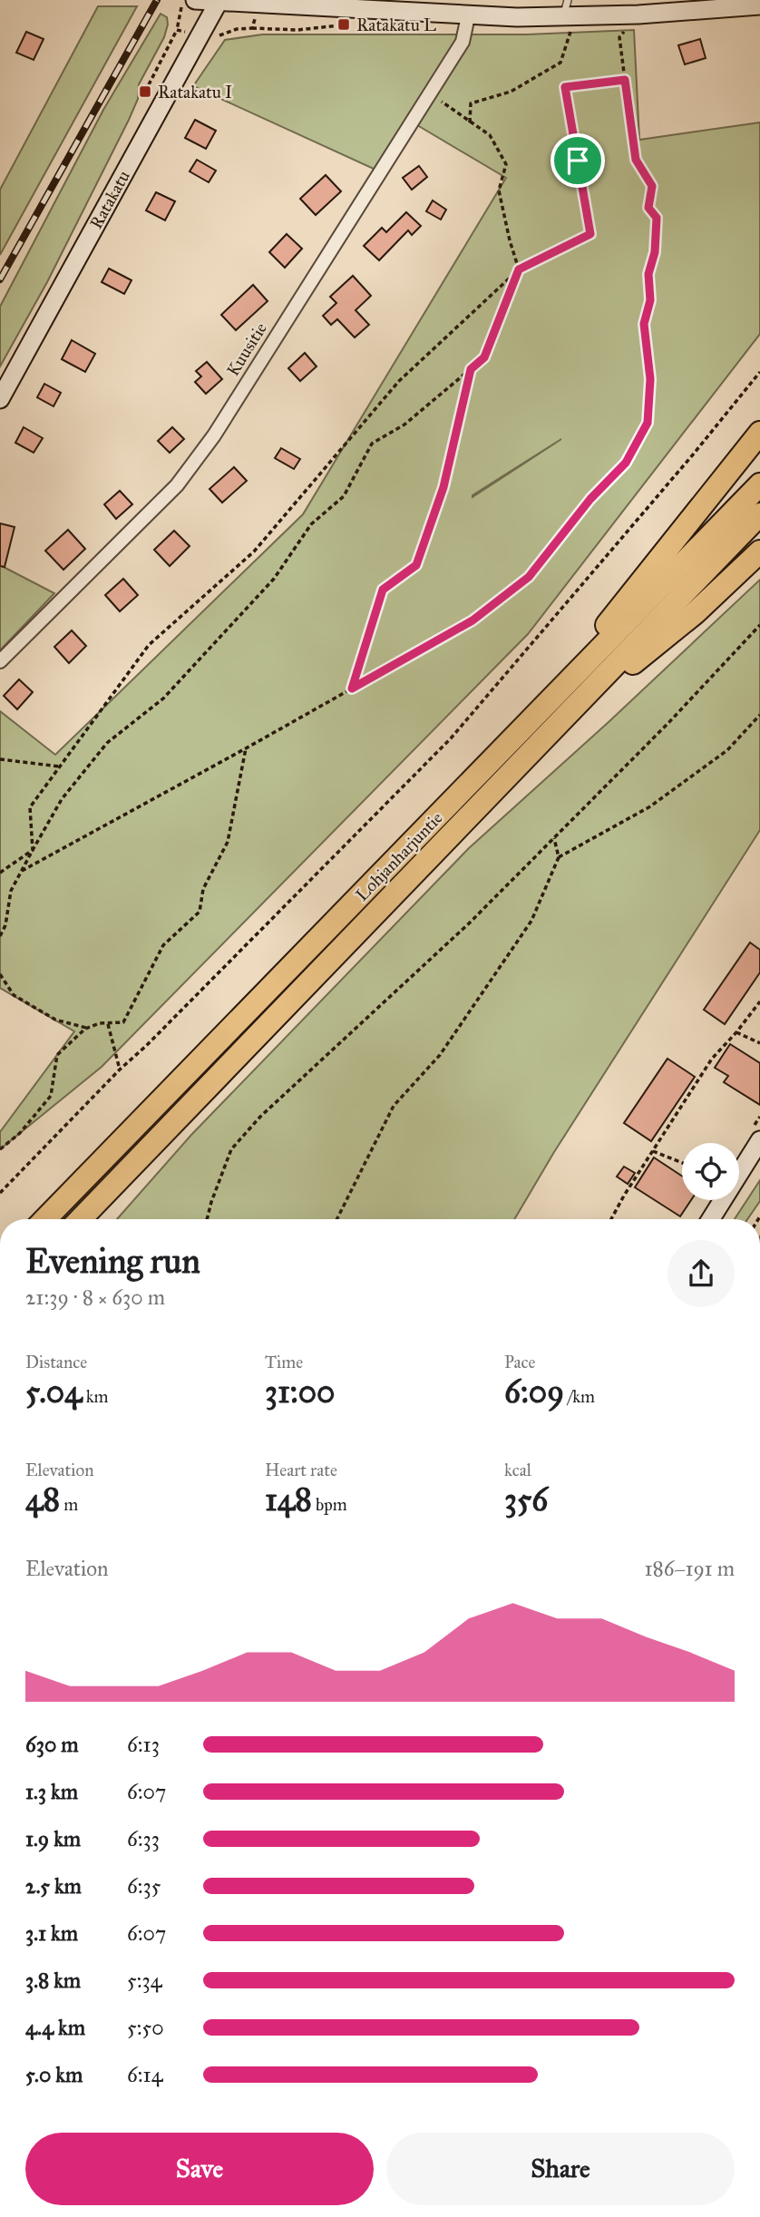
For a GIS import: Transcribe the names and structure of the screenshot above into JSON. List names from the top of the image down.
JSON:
{
  "streets": {
    "highway": ["Lohjanharjuntie"],
    "street": ["Ratakatu", "Kuusitie"]
  },
  "places": {
    "transit": ["Ratakatu L", "Ratakatu I"]
  },
  "page": {
    "heading": ["Evening run", "21:39 · 8 × 630 m"],
    "stats": [
      ["Distance", "5.04 km"],
      ["Time", "31:00"],
      ["Pace", "6:09 /km"],
      ["Elevation", "48 m"],
      ["Heart rate", "148 bpm"],
      ["kcal", "356"]
    ],
    "chart": ["Elevation", "186–191 m"],
    "list": [
      {
        "name": "630 m",
        "note": "6:13"
      },
      {
        "name": "1.3 km",
        "note": "6:07"
      },
      {
        "name": "1.9 km",
        "note": "6:33"
      },
      {
        "name": "2.5 km",
        "note": "6:35"
      },
      {
        "name": "3.1 km",
        "note": "6:07"
      },
      {
        "name": "3.8 km",
        "note": "5:34"
      },
      {
        "name": "4.4 km",
        "note": "5:50"
      },
      {
        "name": "5.0 km",
        "note": "6:14"
      }
    ],
    "buttons": ["Save", "Share"]
  }
}
